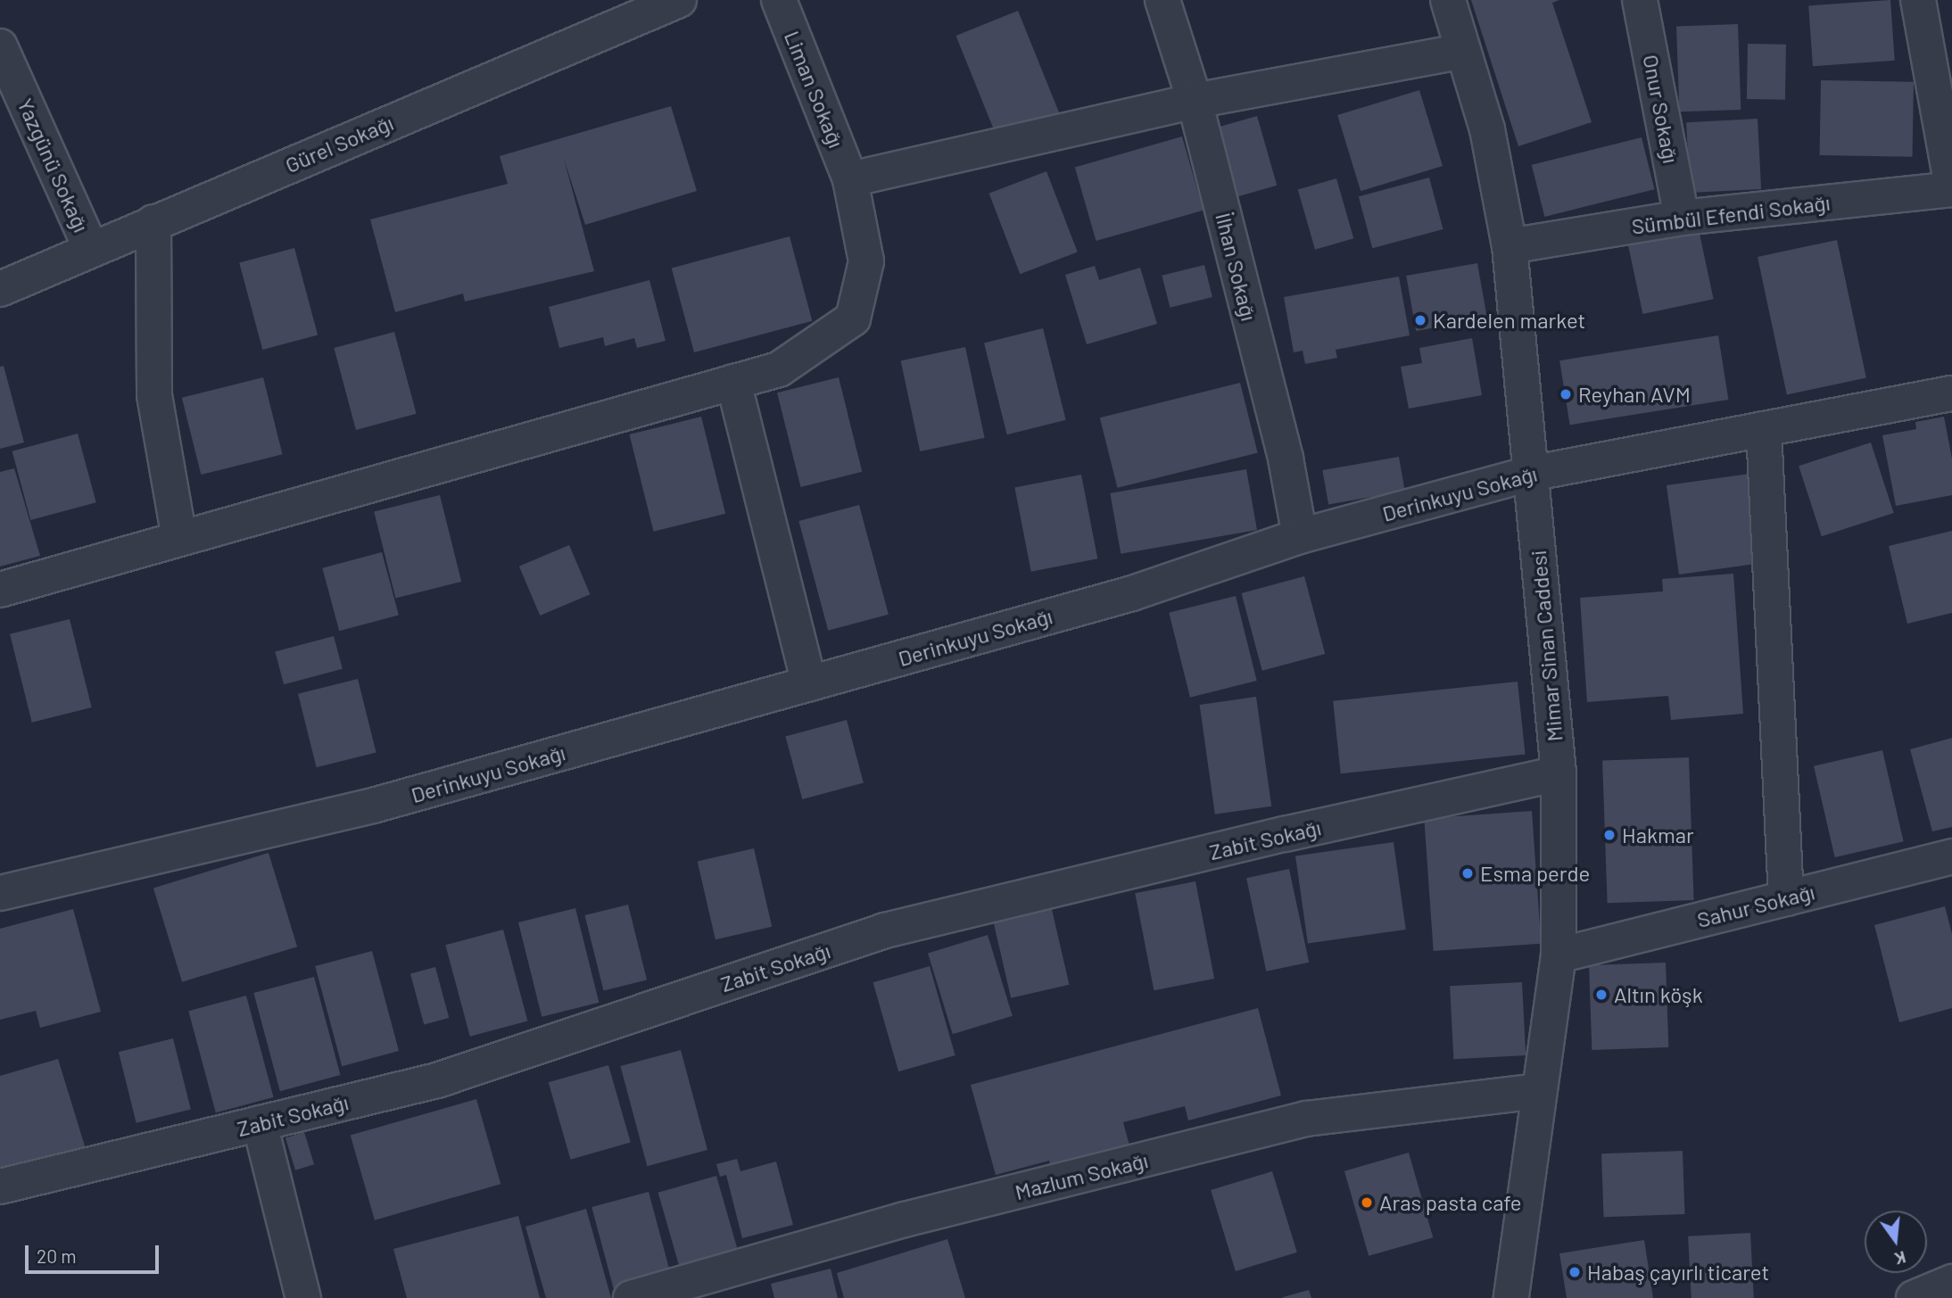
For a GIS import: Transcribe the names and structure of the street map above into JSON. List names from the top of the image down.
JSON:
{
  "streets": {
    "street": [
      "Liman Sokağı",
      "Onur Sokağı",
      "Gürel Sokağı",
      "Yazgünü Sokağı",
      "Sümbül Efendi Sokağı",
      "İlhan Sokağı",
      "Derinkuyu Sokağı",
      "Mimar Sinan Caddesi",
      "Zabit Sokağı",
      "Sahur Sokağı",
      "Mazlum Sokağı"
    ]
  },
  "crossings": [
    ["Onur Sokağı", "Sümbül Efendi Sokağı"],
    ["Gürel Sokağı", "Yazgünü Sokağı"],
    ["Sümbül Efendi Sokağı", "Mimar Sinan Caddesi"],
    ["İlhan Sokağı", "Derinkuyu Sokağı"],
    ["Derinkuyu Sokağı", "Mimar Sinan Caddesi"],
    ["Mimar Sinan Caddesi", "Zabit Sokağı"],
    ["Mimar Sinan Caddesi", "Sahur Sokağı"],
    ["Mimar Sinan Caddesi", "Mazlum Sokağı"]
  ],
  "places": [
    "Kardelen market",
    "Reyhan AVM",
    "Hakmar",
    "Esma perde",
    "Altın köşk",
    "Aras pasta cafe",
    "Habaş çayırlı ticaret"
  ],
  "scale_bar": "20 m",
  "north": "bottom"
}
